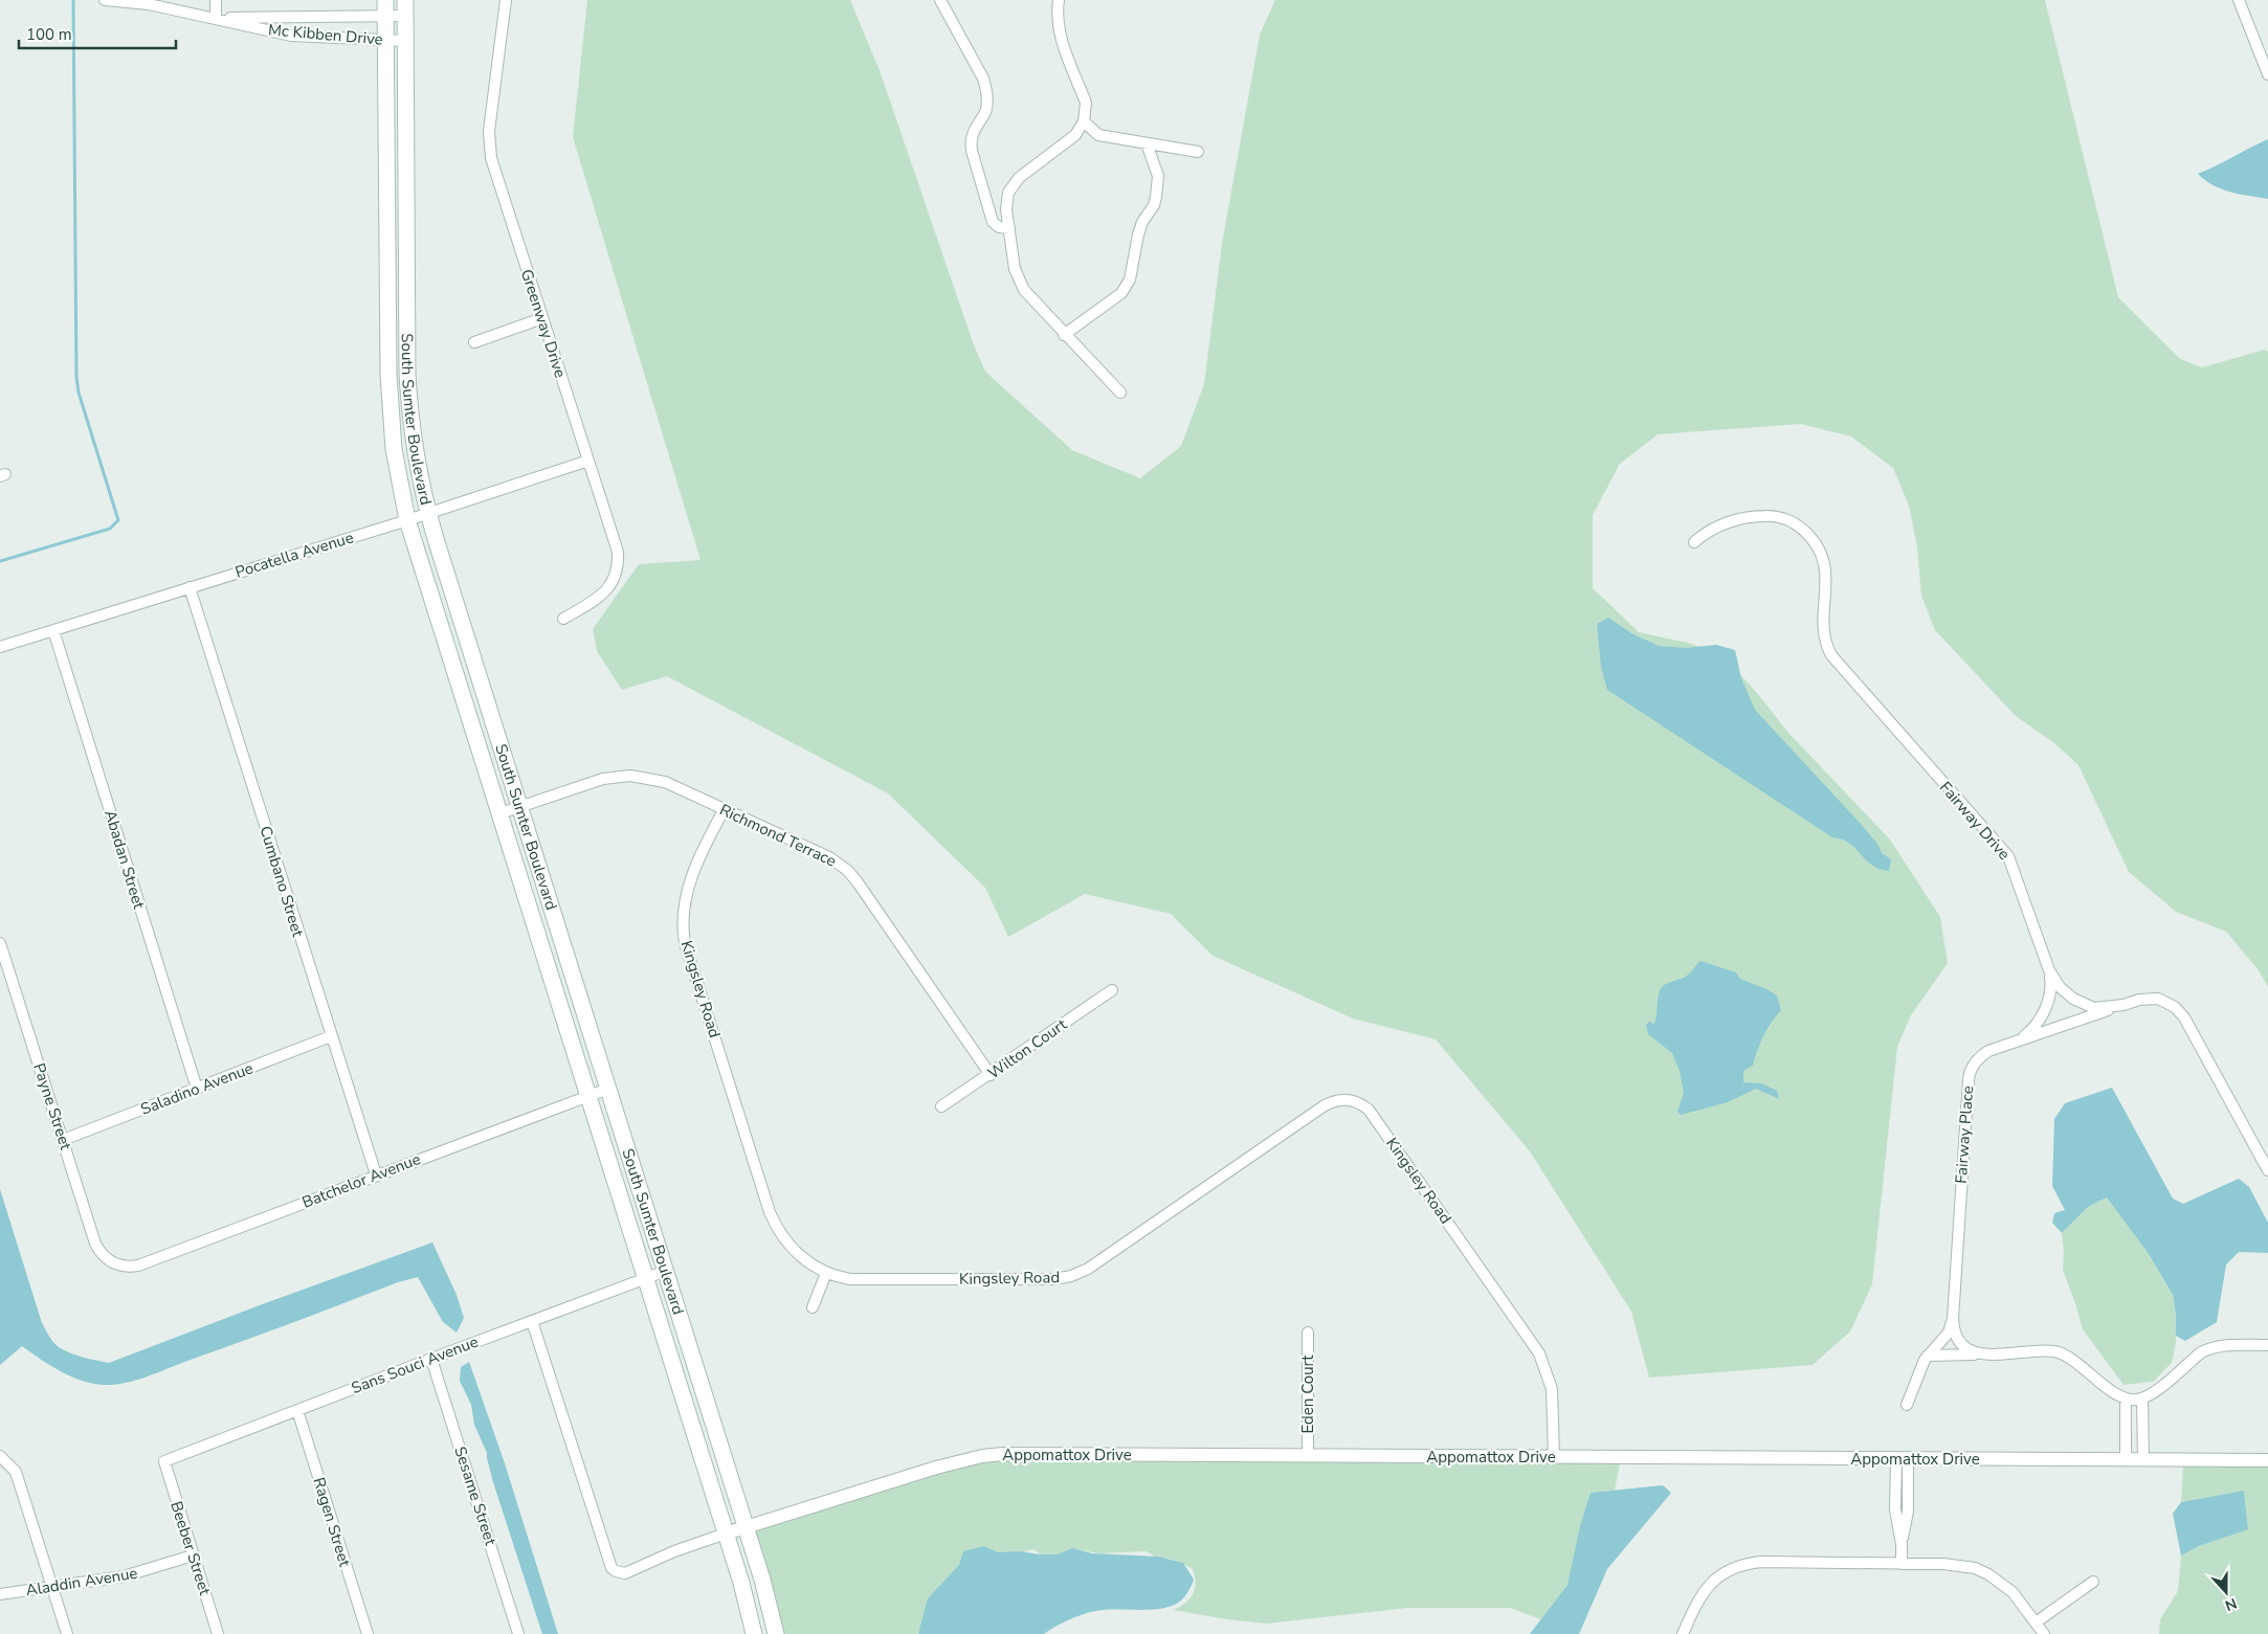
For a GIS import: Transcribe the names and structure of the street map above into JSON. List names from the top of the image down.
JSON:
{
  "streets": {
    "main road": ["South Sumter Boulevard"],
    "street": [
      "Mc Kibben Drive",
      "Greenway Drive",
      "Pocatella Avenue",
      "Fairway Drive",
      "Richmond Terrace",
      "Abadan Street",
      "Cumbano Street",
      "Kingsley Road",
      "Wilton Court",
      "Saladino Avenue",
      "Payne Street",
      "Fairway Place",
      "Batchelor Avenue",
      "Sans Souci Avenue",
      "Eden Court",
      "Appomattox Drive",
      "Sesame Street",
      "Ragen Street",
      "Beeber Street",
      "Aladdin Avenue"
    ]
  },
  "crossings": [
    ["Mc Kibben Drive", "South Sumter Boulevard"],
    ["Greenway Drive", "Pocatella Avenue"],
    ["South Sumter Boulevard", "Pocatella Avenue"],
    ["South Sumter Boulevard", "Richmond Terrace"],
    ["South Sumter Boulevard", "Batchelor Avenue"],
    ["South Sumter Boulevard", "Sans Souci Avenue"],
    ["South Sumter Boulevard", "Appomattox Drive"],
    ["Pocatella Avenue", "Abadan Street"],
    ["Pocatella Avenue", "Cumbano Street"],
    ["Fairway Drive", "Fairway Place"],
    ["Richmond Terrace", "Kingsley Road"],
    ["Richmond Terrace", "Wilton Court"],
    ["Abadan Street", "Saladino Avenue"],
    ["Cumbano Street", "Saladino Avenue"],
    ["Cumbano Street", "Batchelor Avenue"],
    ["Kingsley Road", "Appomattox Drive"],
    ["Saladino Avenue", "Payne Street"],
    ["Payne Street", "Batchelor Avenue"],
    ["Sans Souci Avenue", "Sesame Street"],
    ["Sans Souci Avenue", "Ragen Street"],
    ["Sans Souci Avenue", "Beeber Street"],
    ["Eden Court", "Appomattox Drive"],
    ["Beeber Street", "Aladdin Avenue"]
  ],
  "scale_bar": "100 m",
  "north": "bottom"
}
